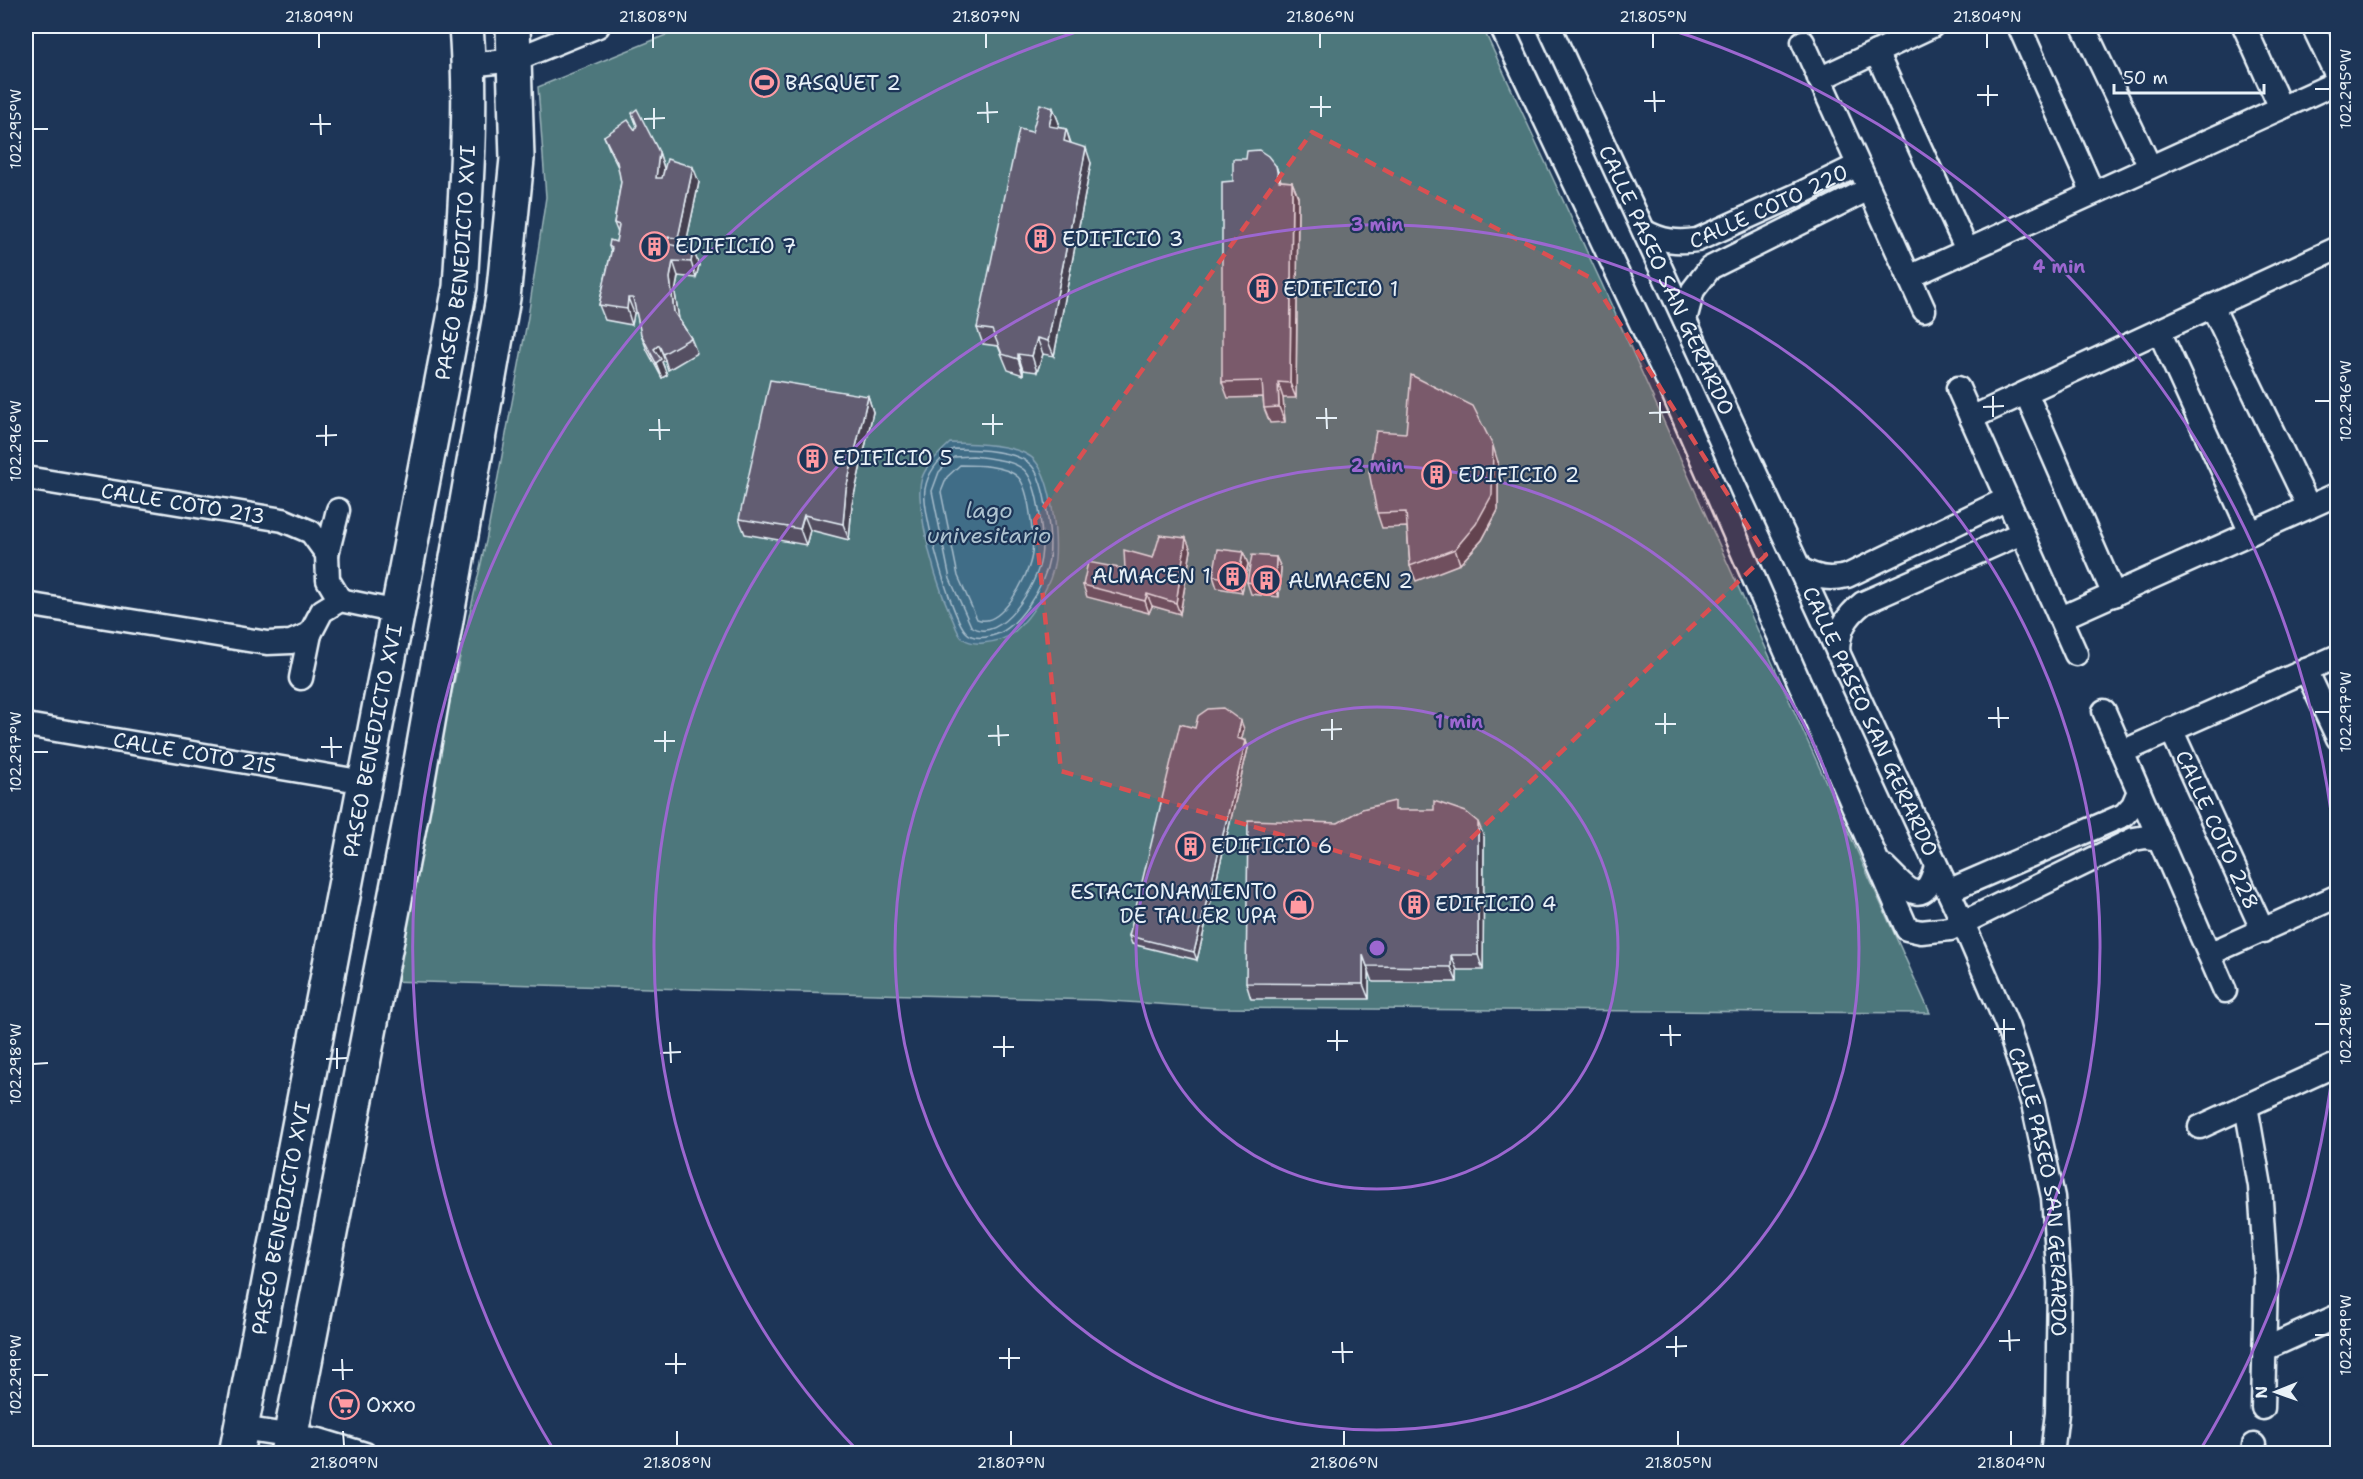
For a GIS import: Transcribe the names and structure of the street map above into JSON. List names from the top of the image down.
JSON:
{
  "streets": {
    "street": [
      "CALLE COTO 220",
      "PASEO BENEDICTO XVI",
      "CALLE PASEO SAN GERARDO",
      "CALLE COTO 213",
      "CALLE COTO 215",
      "CALLE COTO 228"
    ]
  },
  "crossings": [
    ["CALLE COTO 220", "CALLE PASEO SAN GERARDO"],
    ["PASEO BENEDICTO XVI", "CALLE COTO 215"]
  ],
  "water": ["lago univesitario"],
  "places": {
    "sports": ["BASQUET 2"],
    "building": [
      "EDIFICIO 3",
      "EDIFICIO 7",
      "EDIFICIO 1",
      "EDIFICIO 5",
      "EDIFICIO 2",
      "ALMACEN 1",
      "ALMACEN 2",
      "EDIFICIO 6",
      "EDIFICIO 4"
    ],
    "shop": ["ESTACIONAMIENTO DE TALLER UPA"],
    "supermarket": ["Oxxo"]
  },
  "scale_bar": "50 m",
  "north": "left",
  "coordinates": [
    "21.809°N",
    "21.808°N",
    "21.807°N",
    "21.806°N",
    "21.805°N",
    "21.804°N",
    "102.295°W",
    "102.296°W",
    "102.297°W",
    "102.298°W",
    "102.299°W"
  ],
  "rings": [
    "3 min",
    "4 min",
    "2 min",
    "1 min"
  ]
}
